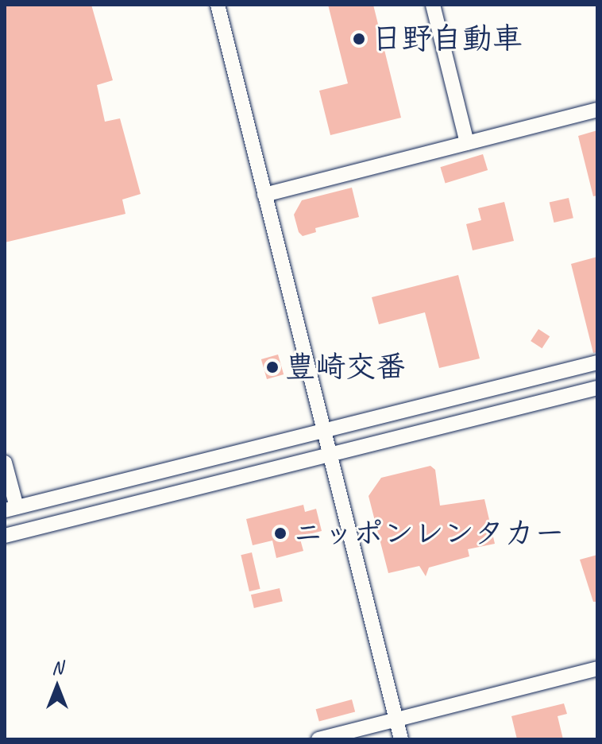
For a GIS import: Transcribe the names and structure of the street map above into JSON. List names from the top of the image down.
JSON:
{
  "places": ["日野自動車", "豊崎交番", "ニッポンレンタカー"],
  "north": "top"
}
